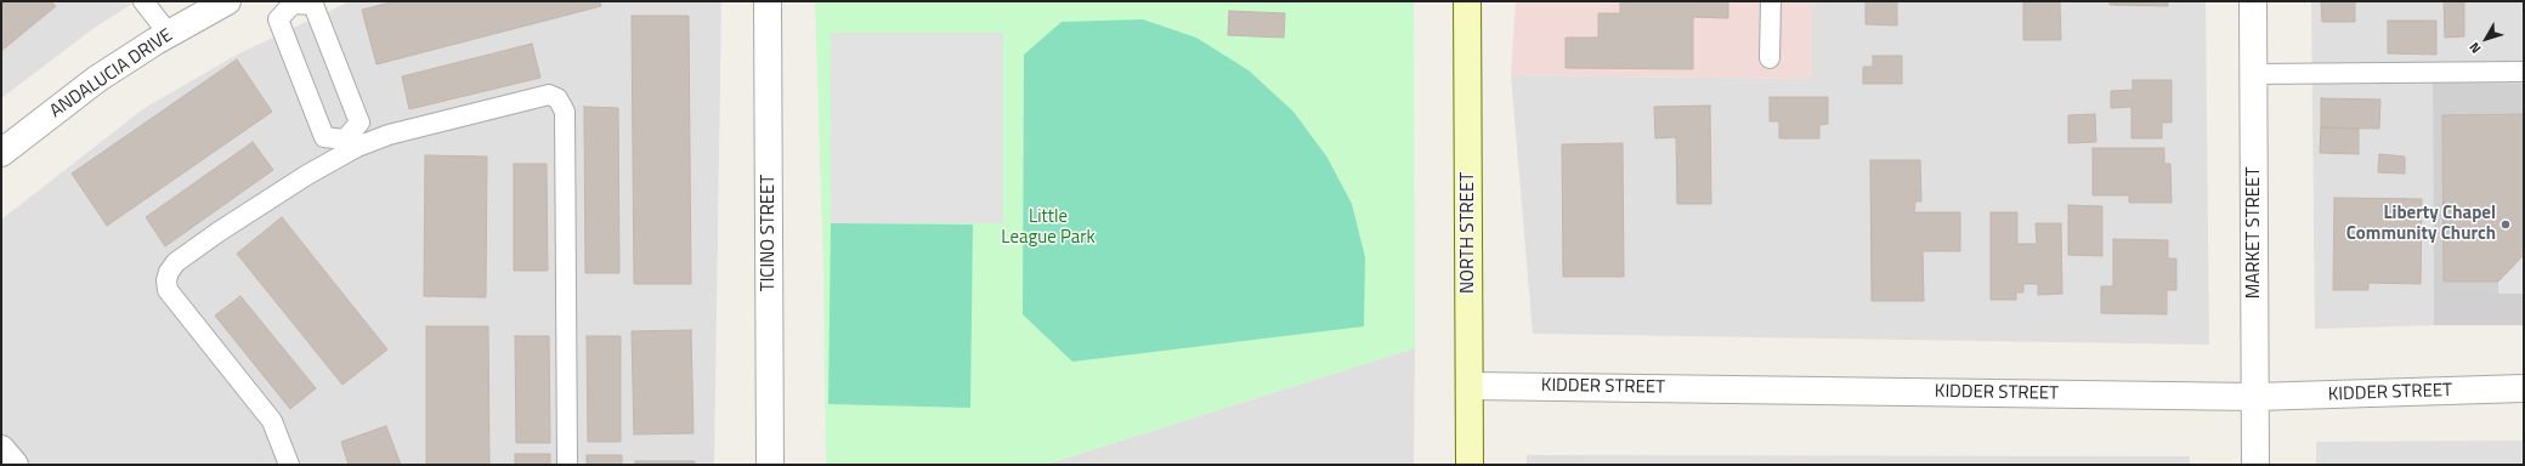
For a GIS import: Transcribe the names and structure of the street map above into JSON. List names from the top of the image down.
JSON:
{
  "streets": {
    "street": [
      "ANDALUCIA DRIVE",
      "TICINO STREET",
      "NORTH STREET",
      "MARKET STREET",
      "KIDDER STREET"
    ]
  },
  "crossings": [
    ["NORTH STREET", "KIDDER STREET"],
    ["MARKET STREET", "KIDDER STREET"]
  ],
  "parks": ["Little League Park"],
  "places": ["Liberty Chapel Community Church"],
  "north": "bottom left"
}
